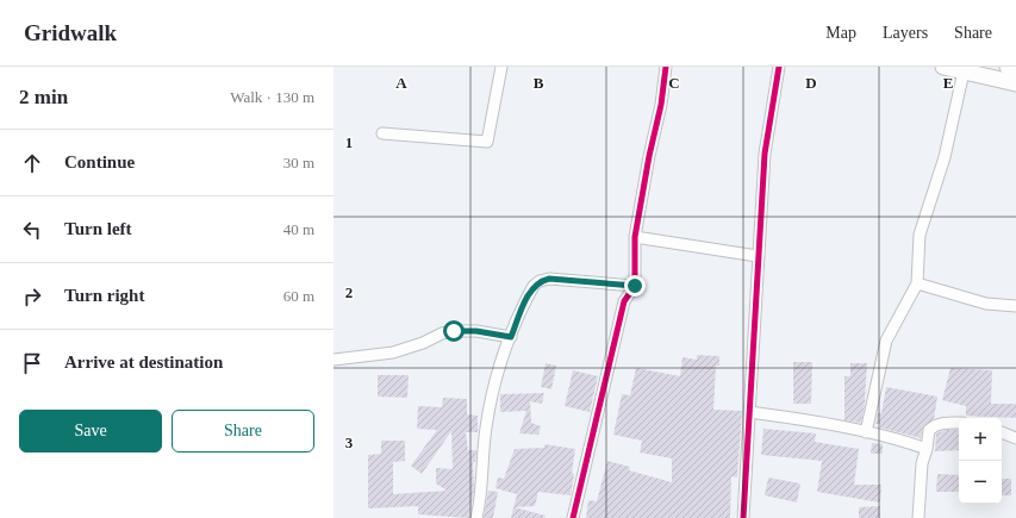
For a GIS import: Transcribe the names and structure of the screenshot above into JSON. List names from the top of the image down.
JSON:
{
  "page": {
    "header": "Gridwalk",
    "nav": ["Map", "Layers", "Share"],
    "heading": ["2 min", "Walk · 130 m"],
    "list": [
      ["Continue", "30 m"],
      ["Turn left", "40 m"],
      ["Turn right", "60 m"],
      "Arrive at destination"
    ],
    "buttons": ["Save", "Share"],
    "map_buttons": ["+", "−"]
  },
  "grid": {
    "columns": [
      "A",
      "B",
      "C",
      "D",
      "E"
    ],
    "rows": ["1", "2", "3"]
  }
}
